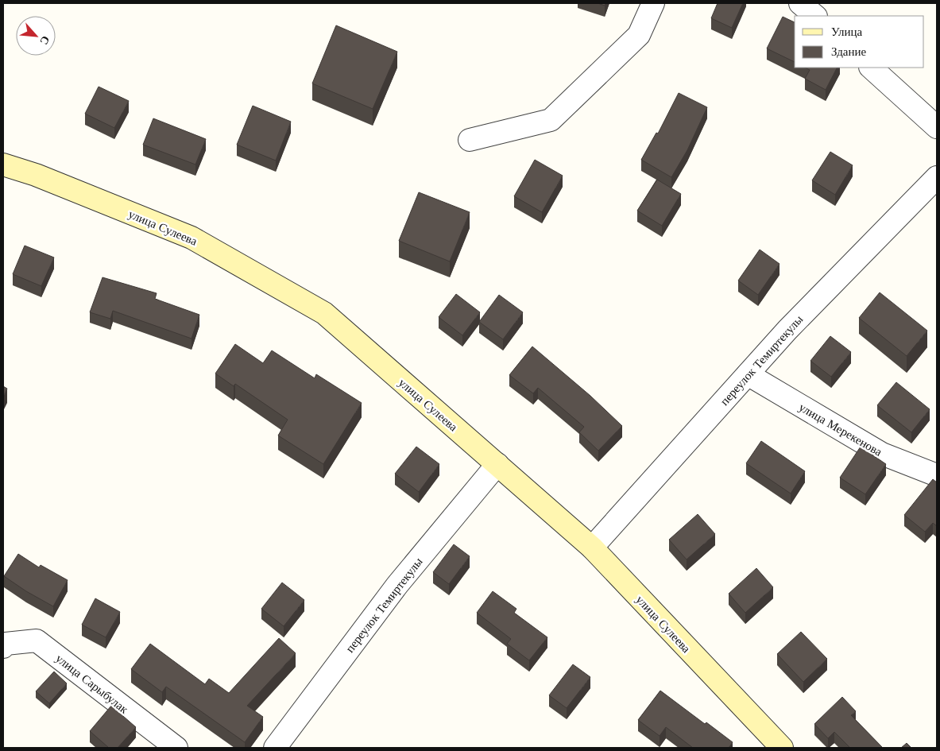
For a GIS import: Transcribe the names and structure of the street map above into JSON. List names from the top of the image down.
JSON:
{
  "streets": {
    "main road": ["улица Сулеева"],
    "street": ["переулок Темиртекулы", "улица Мерекенова", "улица Сарыбулак"]
  },
  "crossings": [
    ["улица Сулеева", "переулок Темиртекулы"],
    ["переулок Темиртекулы", "улица Мерекенова"]
  ],
  "legend": ["Улица", "Здание"],
  "north": "bottom right"
}
